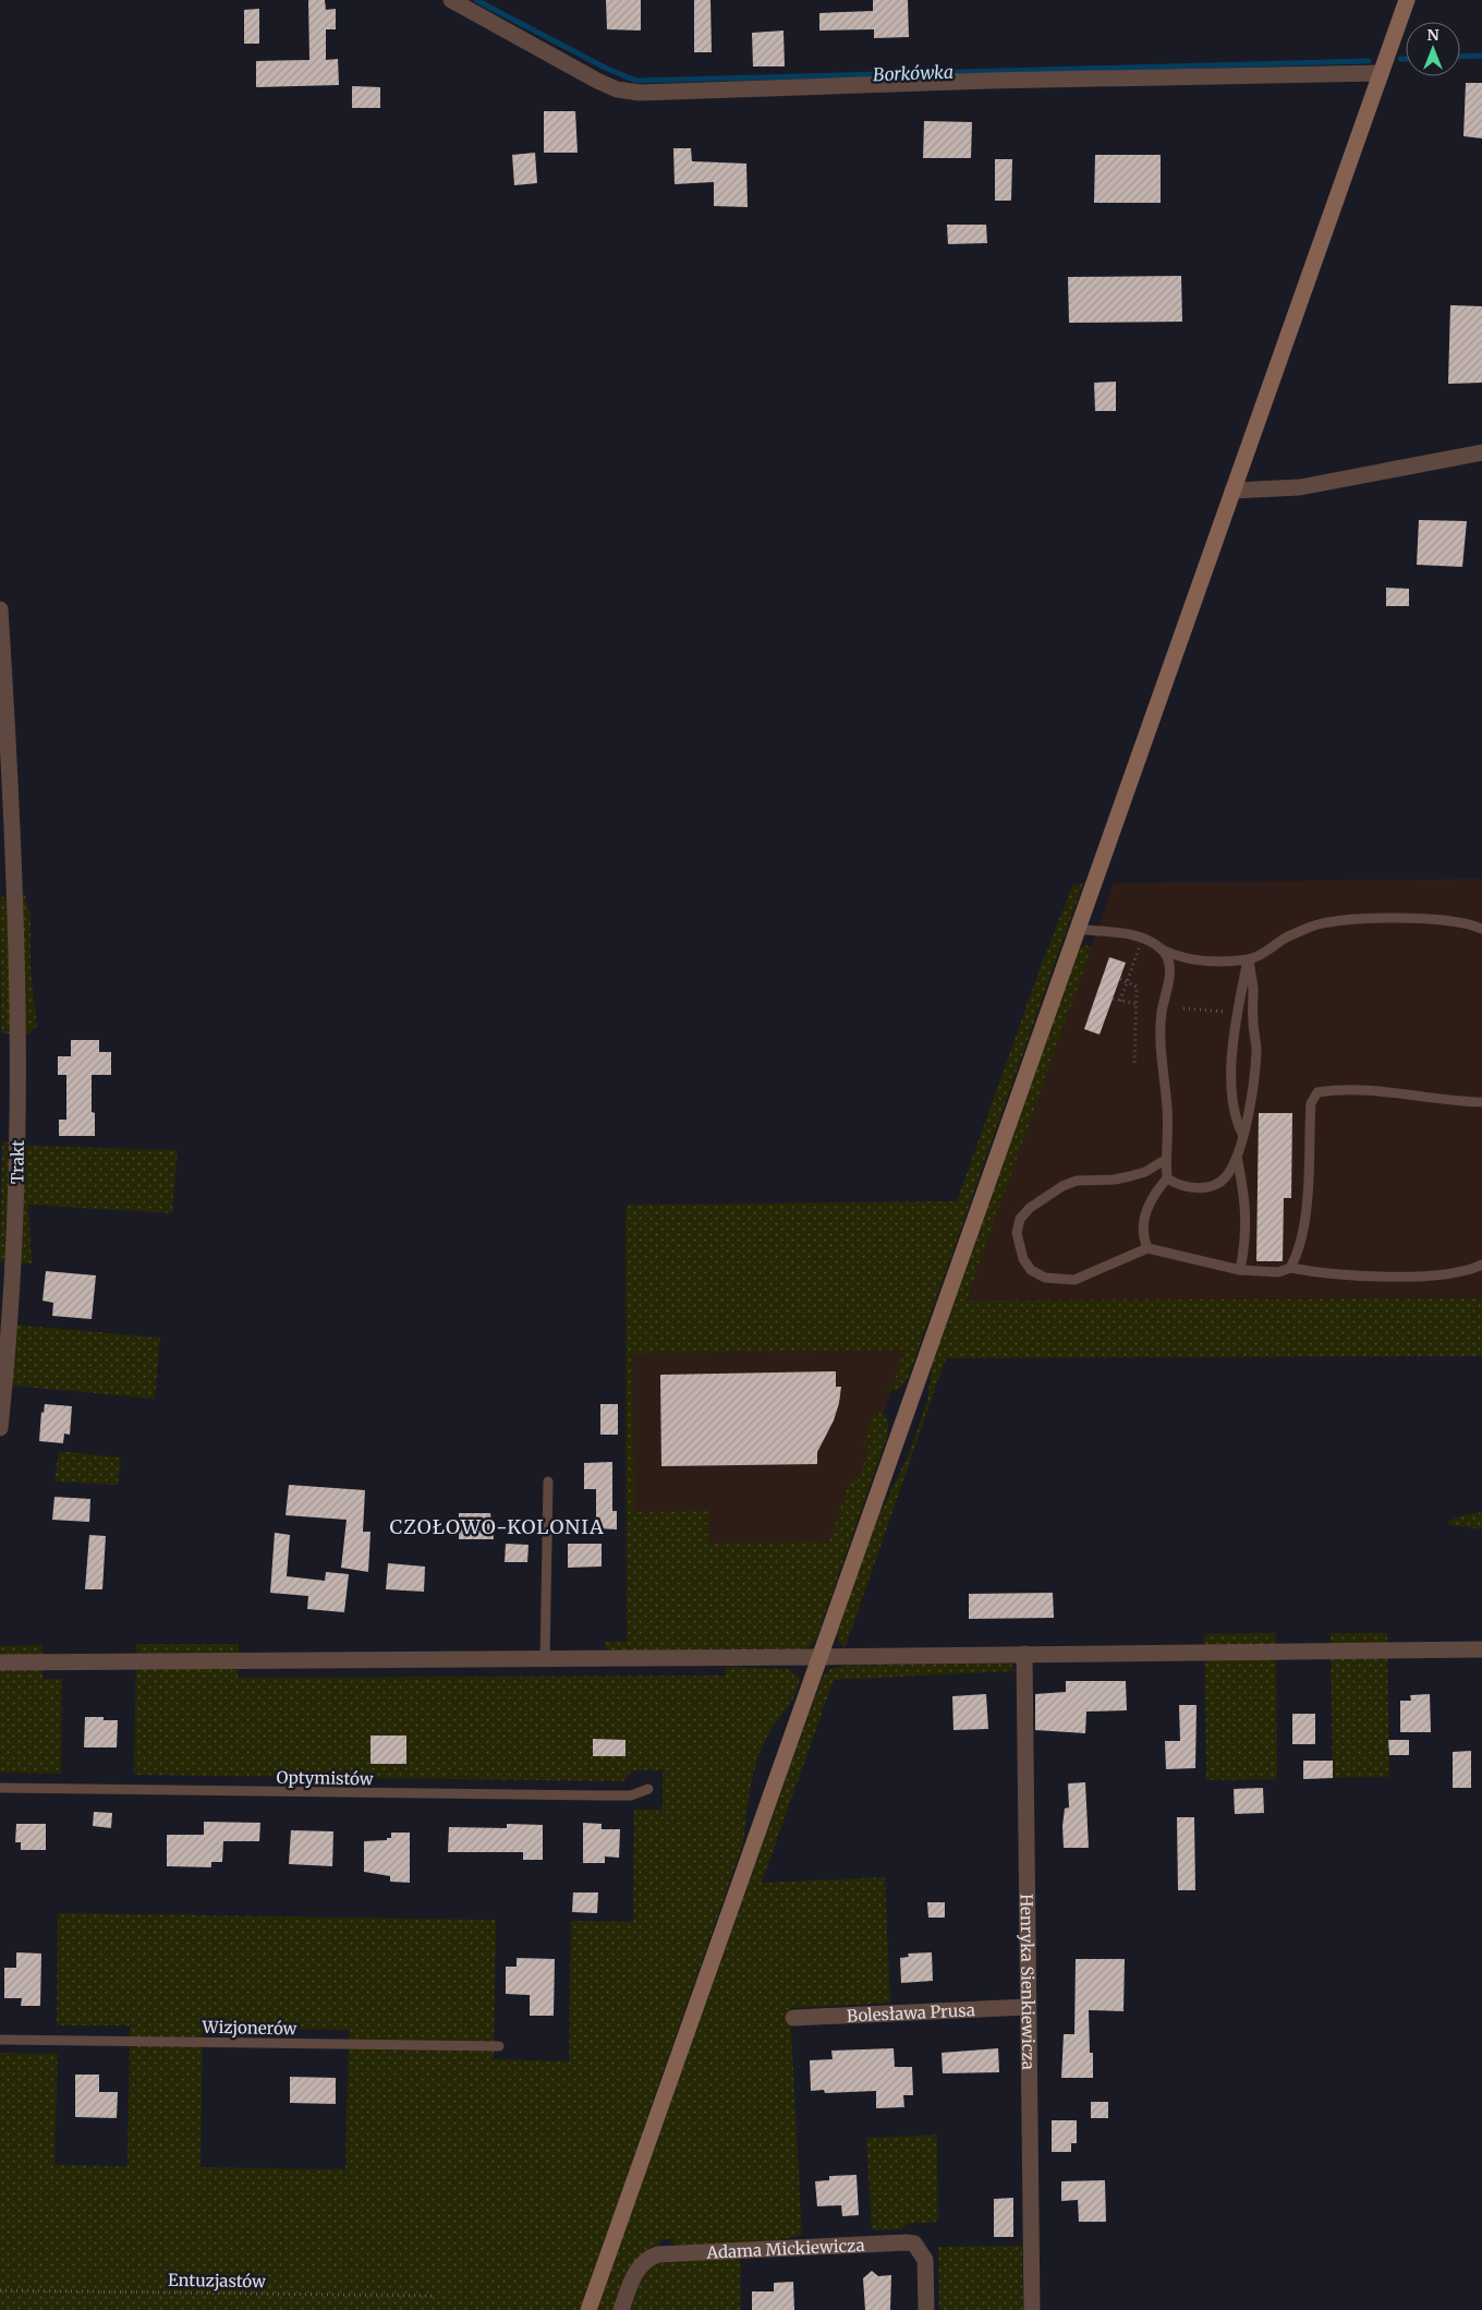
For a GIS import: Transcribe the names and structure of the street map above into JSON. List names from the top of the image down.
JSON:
{
  "streets": {
    "street": [
      "Trakt",
      "Henryka Sienkiewicza",
      "Bolesława Prusa",
      "Adama Mickiewicza"
    ],
    "lane": ["Optymistów", "Wizjonerów"],
    "path": ["Entuzjastów"]
  },
  "crossings": [
    ["Henryka Sienkiewicza", "Bolesława Prusa"]
  ],
  "districts": ["CZOŁOWO-KOLONIA"],
  "water": ["Borkówka"],
  "north": "top"
}
